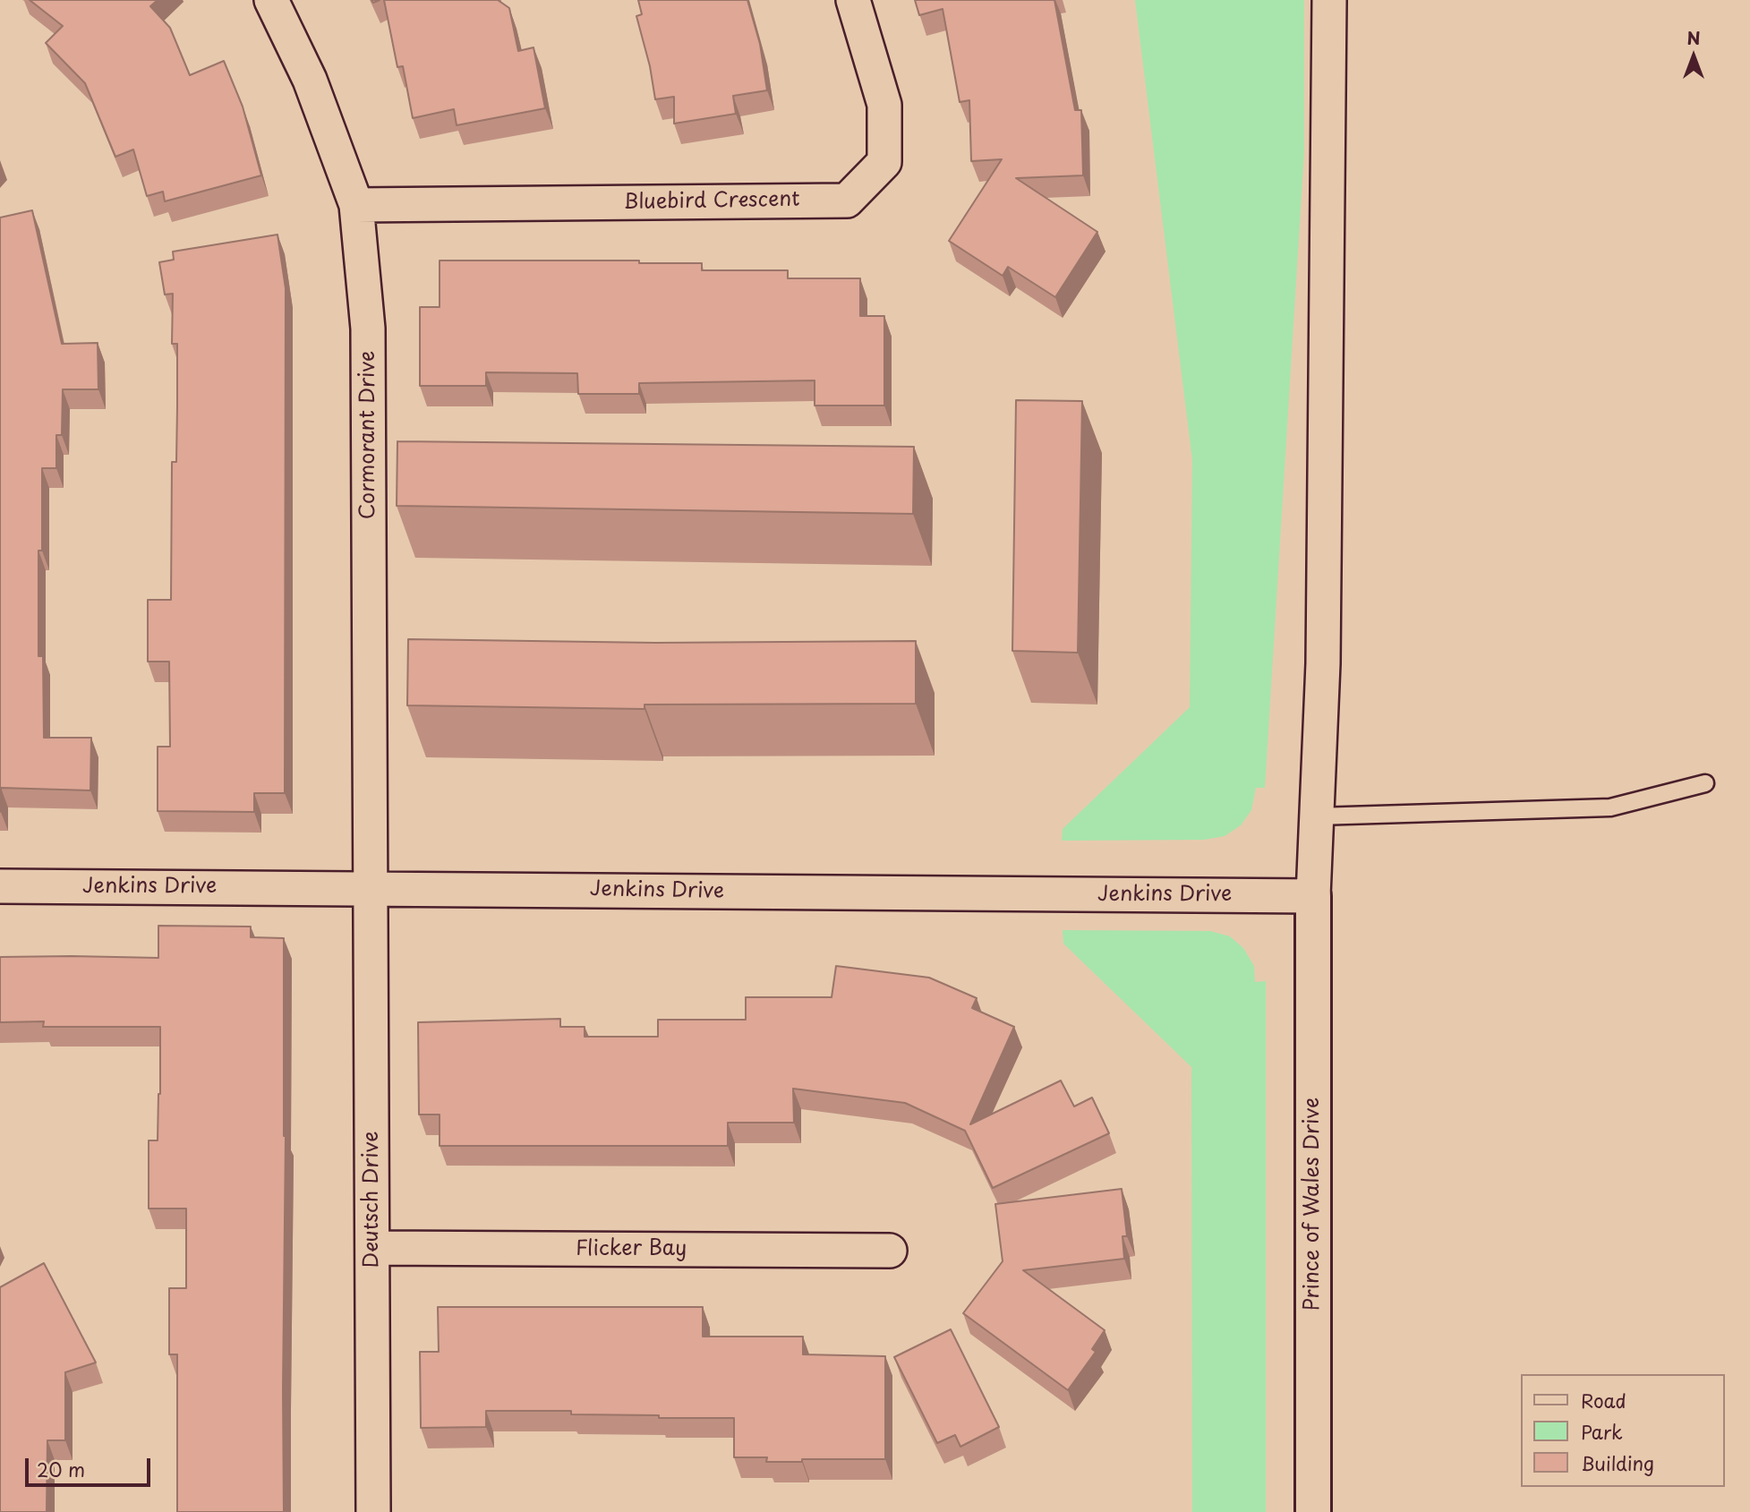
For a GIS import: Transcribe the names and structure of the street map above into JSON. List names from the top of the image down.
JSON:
{
  "streets": {
    "main road": ["Prince of Wales Drive"],
    "street": [
      "Bluebird Crescent",
      "Cormorant Drive",
      "Jenkins Drive",
      "Deutsch Drive",
      "Flicker Bay"
    ]
  },
  "crossings": [
    ["Bluebird Crescent", "Cormorant Drive"],
    ["Cormorant Drive", "Jenkins Drive"],
    ["Cormorant Drive", "Deutsch Drive"],
    ["Jenkins Drive", "Deutsch Drive"],
    ["Jenkins Drive", "Prince of Wales Drive"],
    ["Deutsch Drive", "Flicker Bay"]
  ],
  "legend": ["Road", "Park", "Building"],
  "scale_bar": "20 m",
  "north": "top"
}
